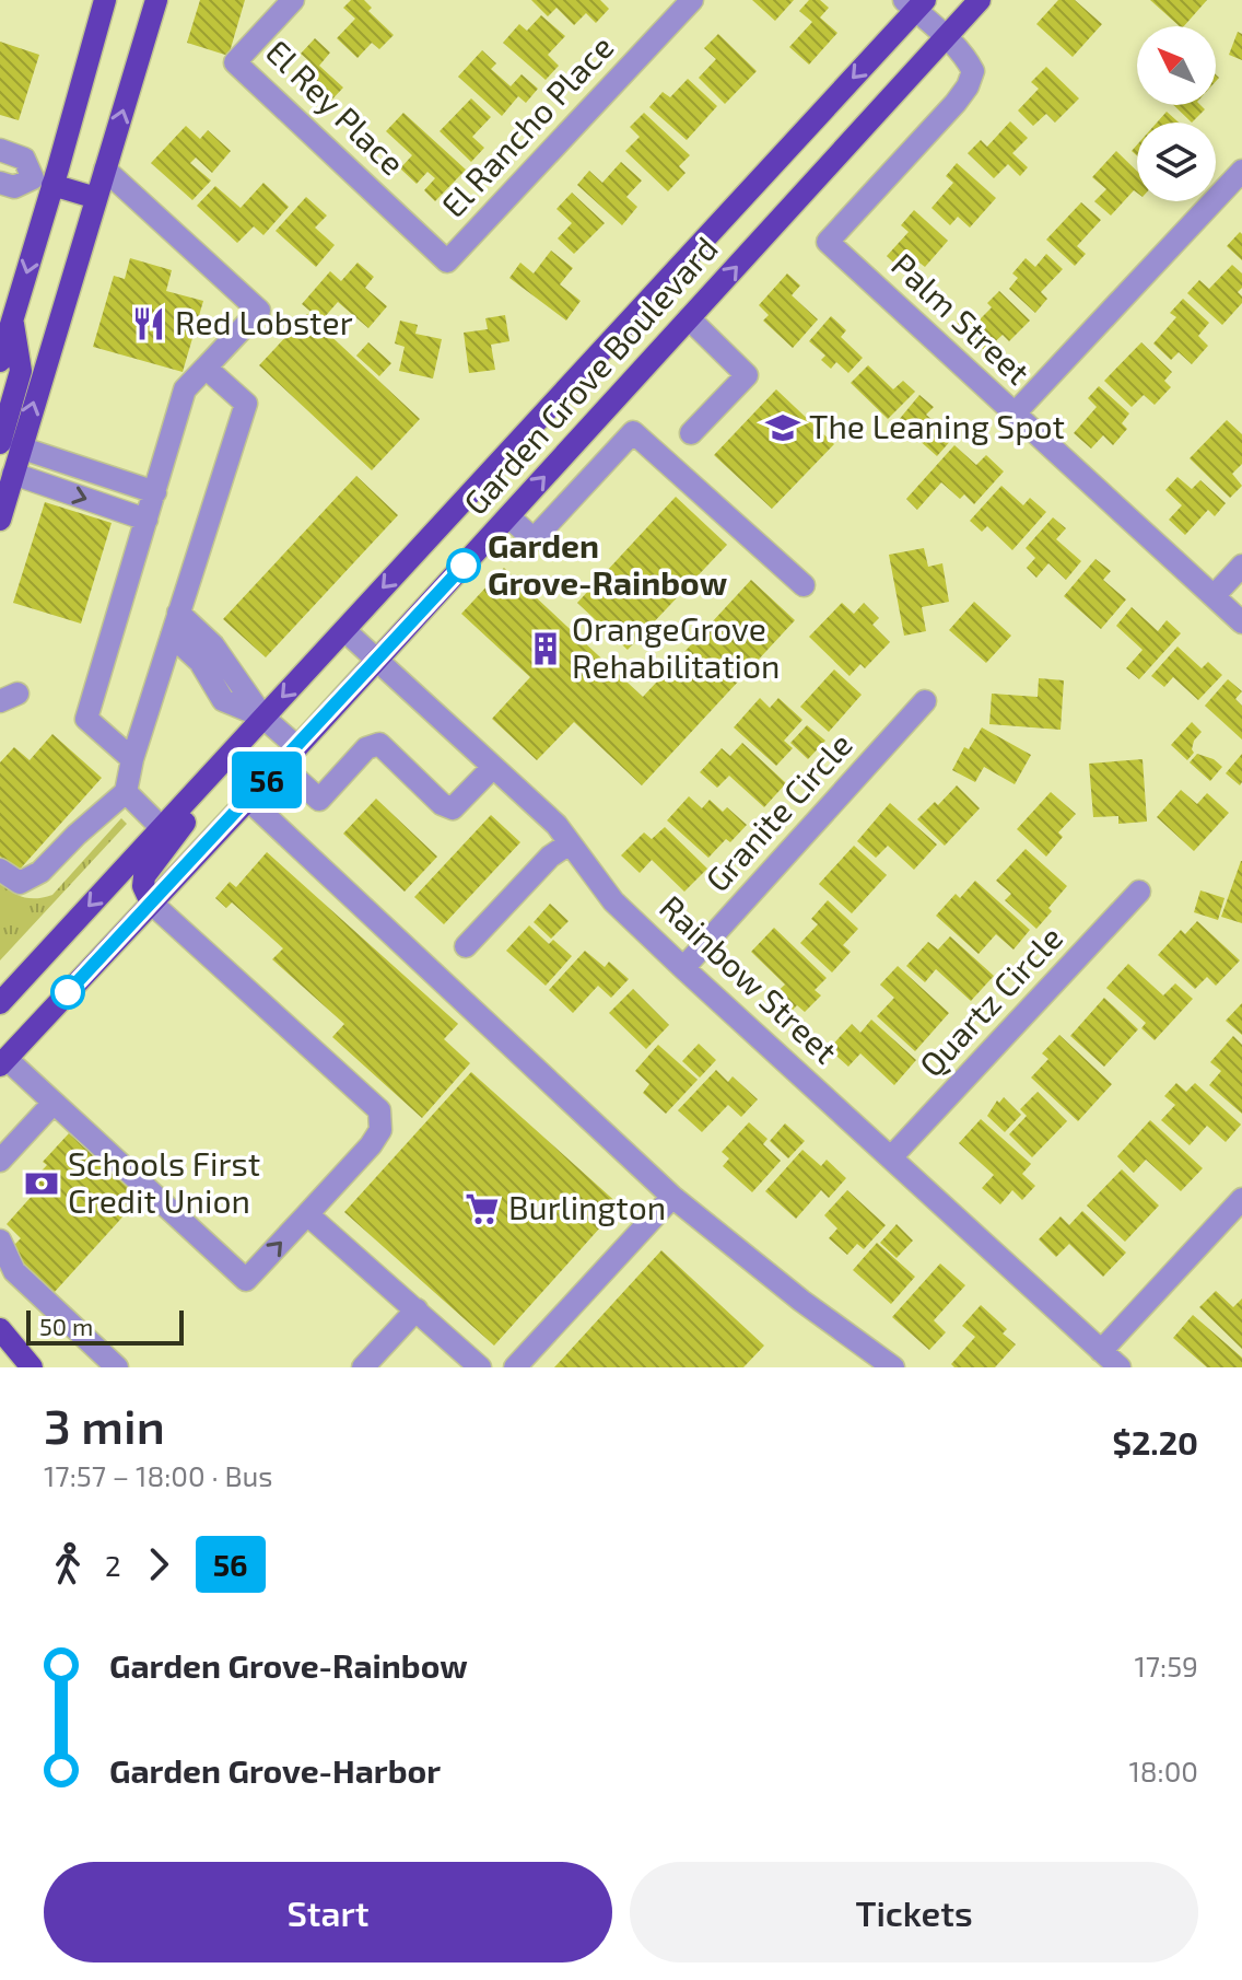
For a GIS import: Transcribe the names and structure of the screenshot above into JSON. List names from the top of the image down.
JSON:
{
  "streets": {
    "main road": ["Garden Grove Boulevard"],
    "street": [
      "El Rey Place",
      "El Rancho Place",
      "Palm Street",
      "Granite Circle",
      "Rainbow Street",
      "Quartz Circle"
    ]
  },
  "crossings": [
    ["El Rey Place", "El Rancho Place"],
    ["Palm Street", "Garden Grove Boulevard"],
    ["Garden Grove Boulevard", "Rainbow Street"],
    ["Granite Circle", "Rainbow Street"],
    ["Rainbow Street", "Quartz Circle"]
  ],
  "places": {
    "restaurant": ["Red Lobster"],
    "school or university": ["The Leaning Spot"],
    "other": ["Garden Grove-Rainbow"],
    "building": ["OrangeGrove Rehabilitation"],
    "bank": ["Schools First Credit Union"],
    "supermarket": ["Burlington"]
  },
  "lines": ["bus line 56"],
  "scale_bar": "50 m",
  "north": "top left",
  "page": {
    "on_map": "56",
    "scale": "50 m",
    "heading": ["3 min", "17:57 – 18:00 · Bus", "$2.20"],
    "legs": ["2", "56"],
    "list": [
      {
        "name": "Garden Grove-Rainbow",
        "value": "17:59"
      },
      {
        "name": "Garden Grove-Harbor",
        "value": "18:00"
      }
    ],
    "buttons": ["Start", "Tickets"]
  }
}
